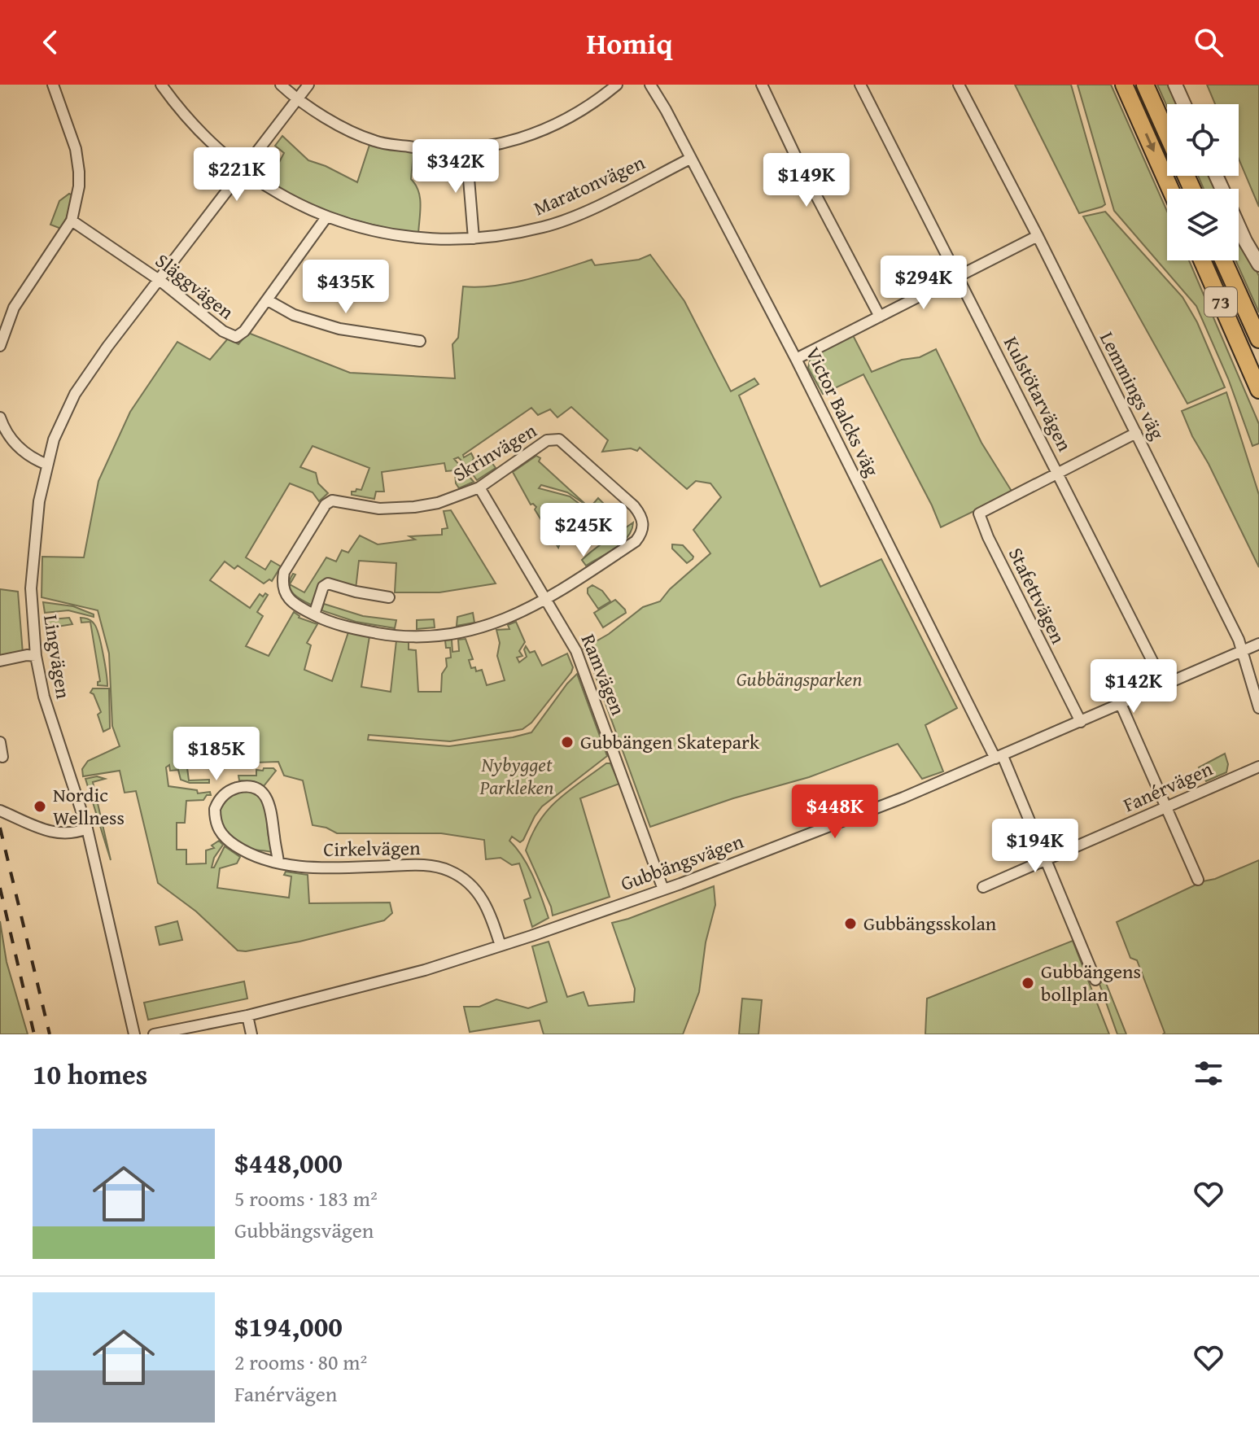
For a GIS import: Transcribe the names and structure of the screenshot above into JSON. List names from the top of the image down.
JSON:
{
  "streets": {
    "highway": ["73"],
    "street": [
      "Maratonvägen",
      "Släggvägen",
      "Lemmings väg",
      "Kulstötarvägen",
      "Victor Balcks väg",
      "Skrinvägen",
      "Stafettvägen",
      "Lingvägen",
      "Ramvägen",
      "Fanérvägen",
      "Cirkelvägen",
      "Gubbängsvägen"
    ]
  },
  "crossings": [
    ["Maratonvägen", "Släggvägen"],
    ["Maratonvägen", "Victor Balcks väg"],
    ["Maratonvägen", "Lingvägen"],
    ["Släggvägen", "Lingvägen"],
    ["Lemmings väg", "Gubbängsvägen"],
    ["Kulstötarvägen", "Stafettvägen"],
    ["Kulstötarvägen", "Gubbängsvägen"],
    ["Victor Balcks väg", "Fanérvägen"],
    ["Victor Balcks väg", "Gubbängsvägen"],
    ["Skrinvägen", "Ramvägen"],
    ["Stafettvägen", "Gubbängsvägen"],
    ["Ramvägen", "Gubbängsvägen"],
    ["Cirkelvägen", "Gubbängsvägen"]
  ],
  "parks": ["Gubbängsparken", "Nybygget Parkleken"],
  "places": [
    "Gubbängen Skatepark",
    "Nordic Wellness",
    "Gubbängsskolan",
    "Gubbängens bollplan"
  ],
  "page": {
    "header": "Homiq",
    "price": [
      "$342K",
      "$221K",
      "$149K",
      "$294K",
      "$435K",
      "$245K",
      "$142K",
      "$185K",
      "$448K",
      "$194K"
    ],
    "heading": "10 homes",
    "list": [
      {
        "name": "$448,000",
        "note": "5 rooms · 183 m² · Gubbängsvägen"
      },
      {
        "name": "$194,000",
        "note": "2 rooms · 80 m² · Fanérvägen"
      }
    ]
  }
}
